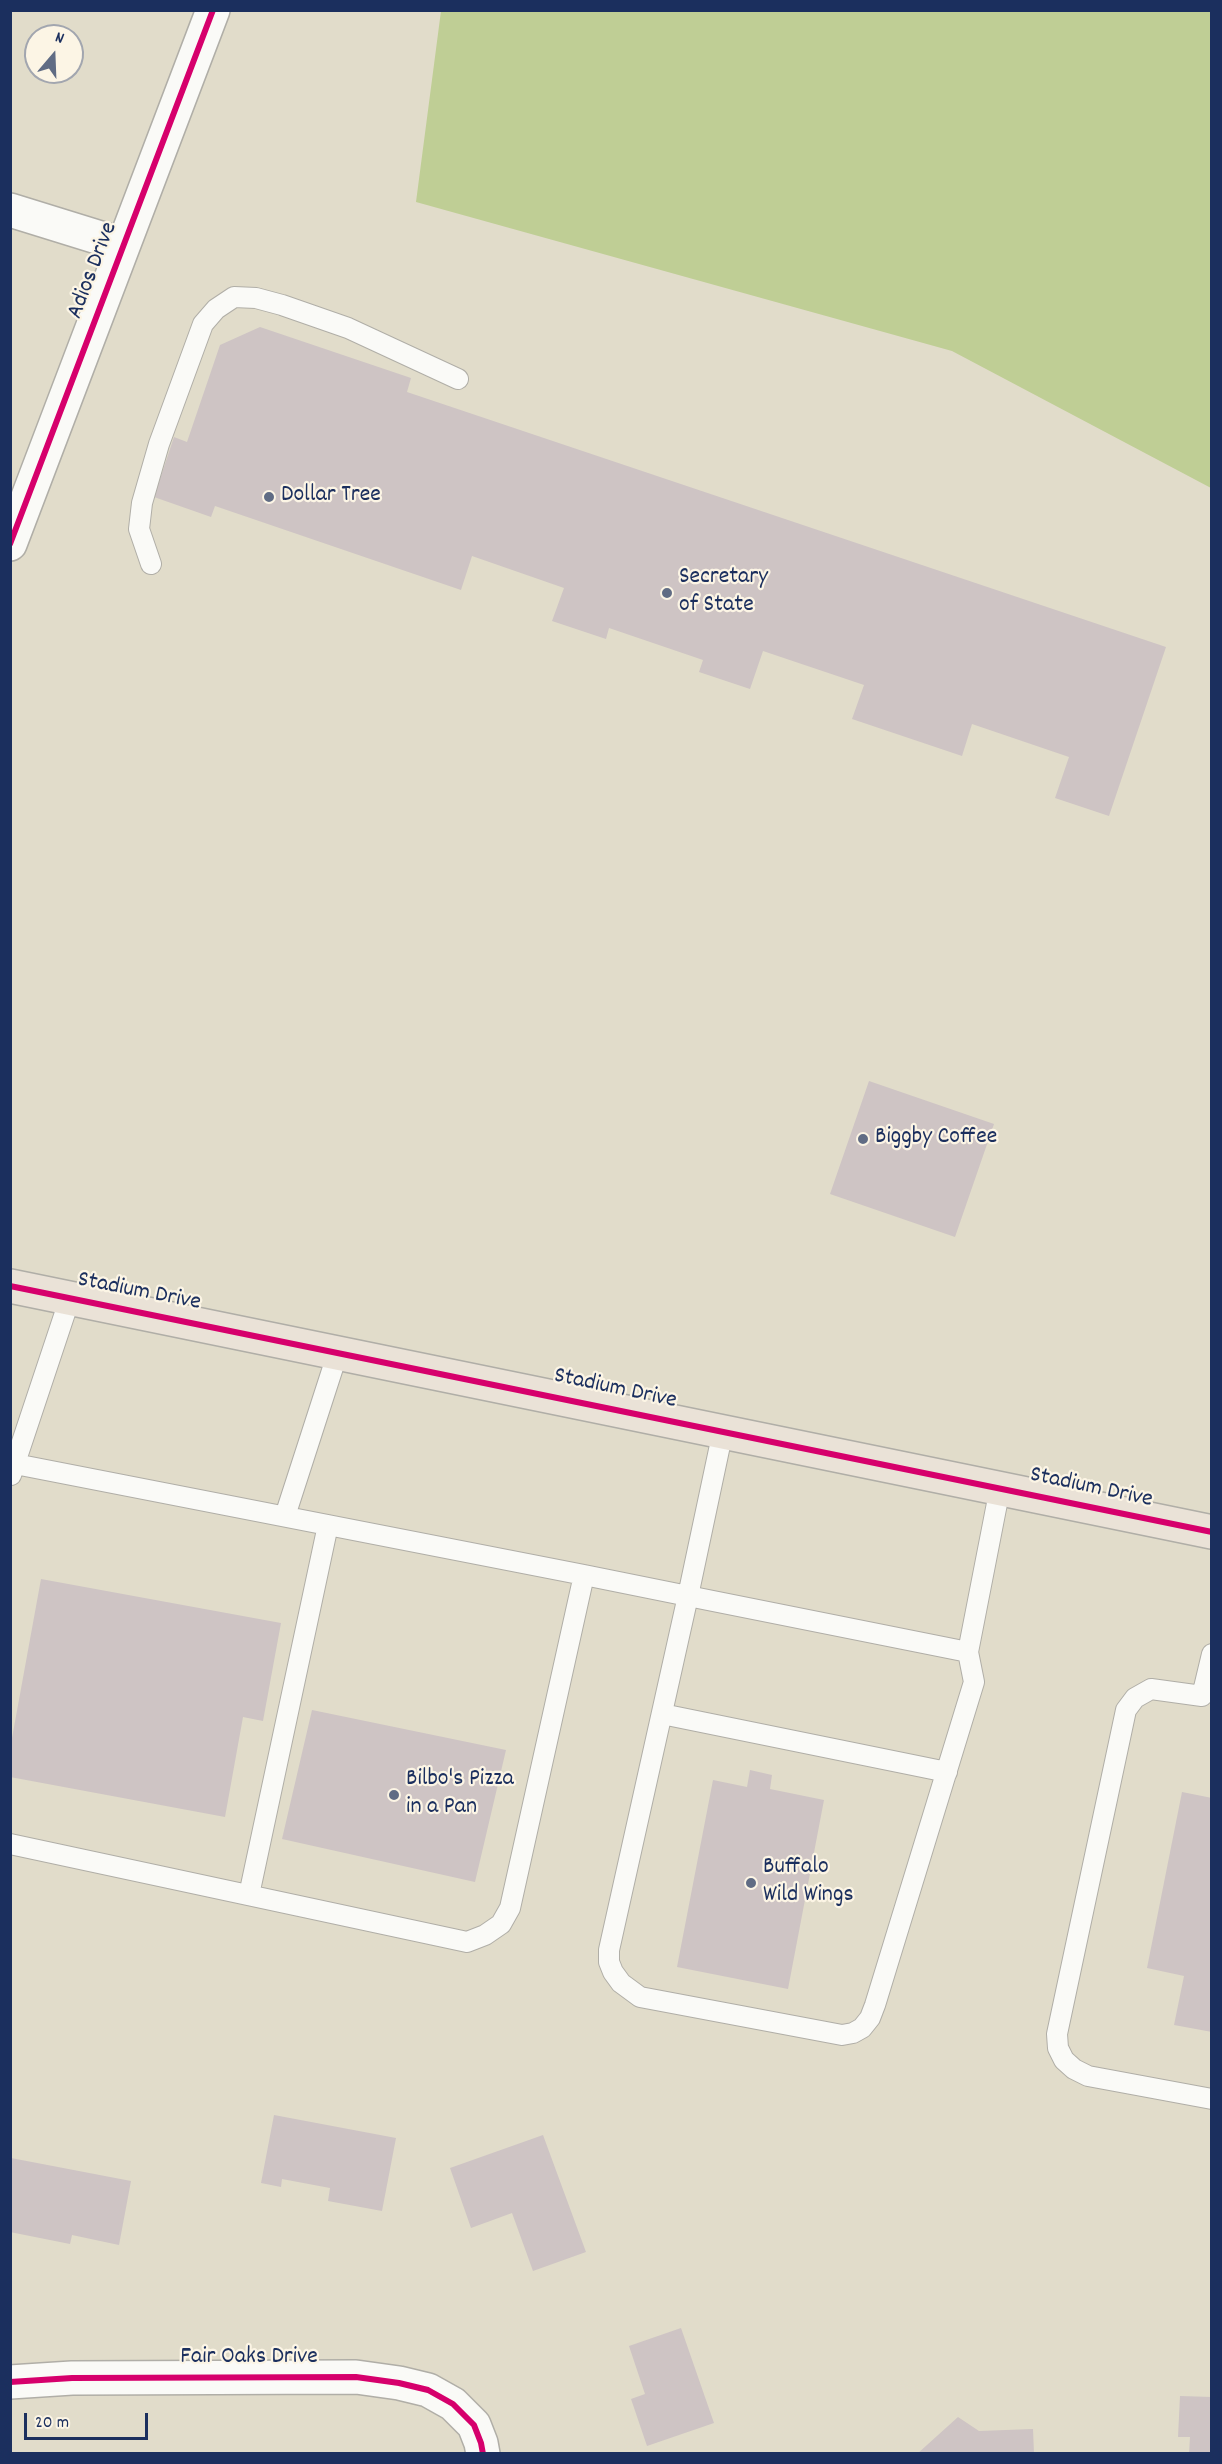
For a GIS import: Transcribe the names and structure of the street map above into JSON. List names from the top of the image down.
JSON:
{
  "streets": {
    "main road": ["Stadium Drive"],
    "street": ["Adios Drive", "Fair Oaks Drive"]
  },
  "places": [
    "Dollar Tree",
    "Secretary of State",
    "Biggby Coffee",
    "Bilbo's Pizza in a Pan",
    "Buffalo Wild Wings"
  ],
  "scale_bar": "20 m",
  "north": "top"
}
